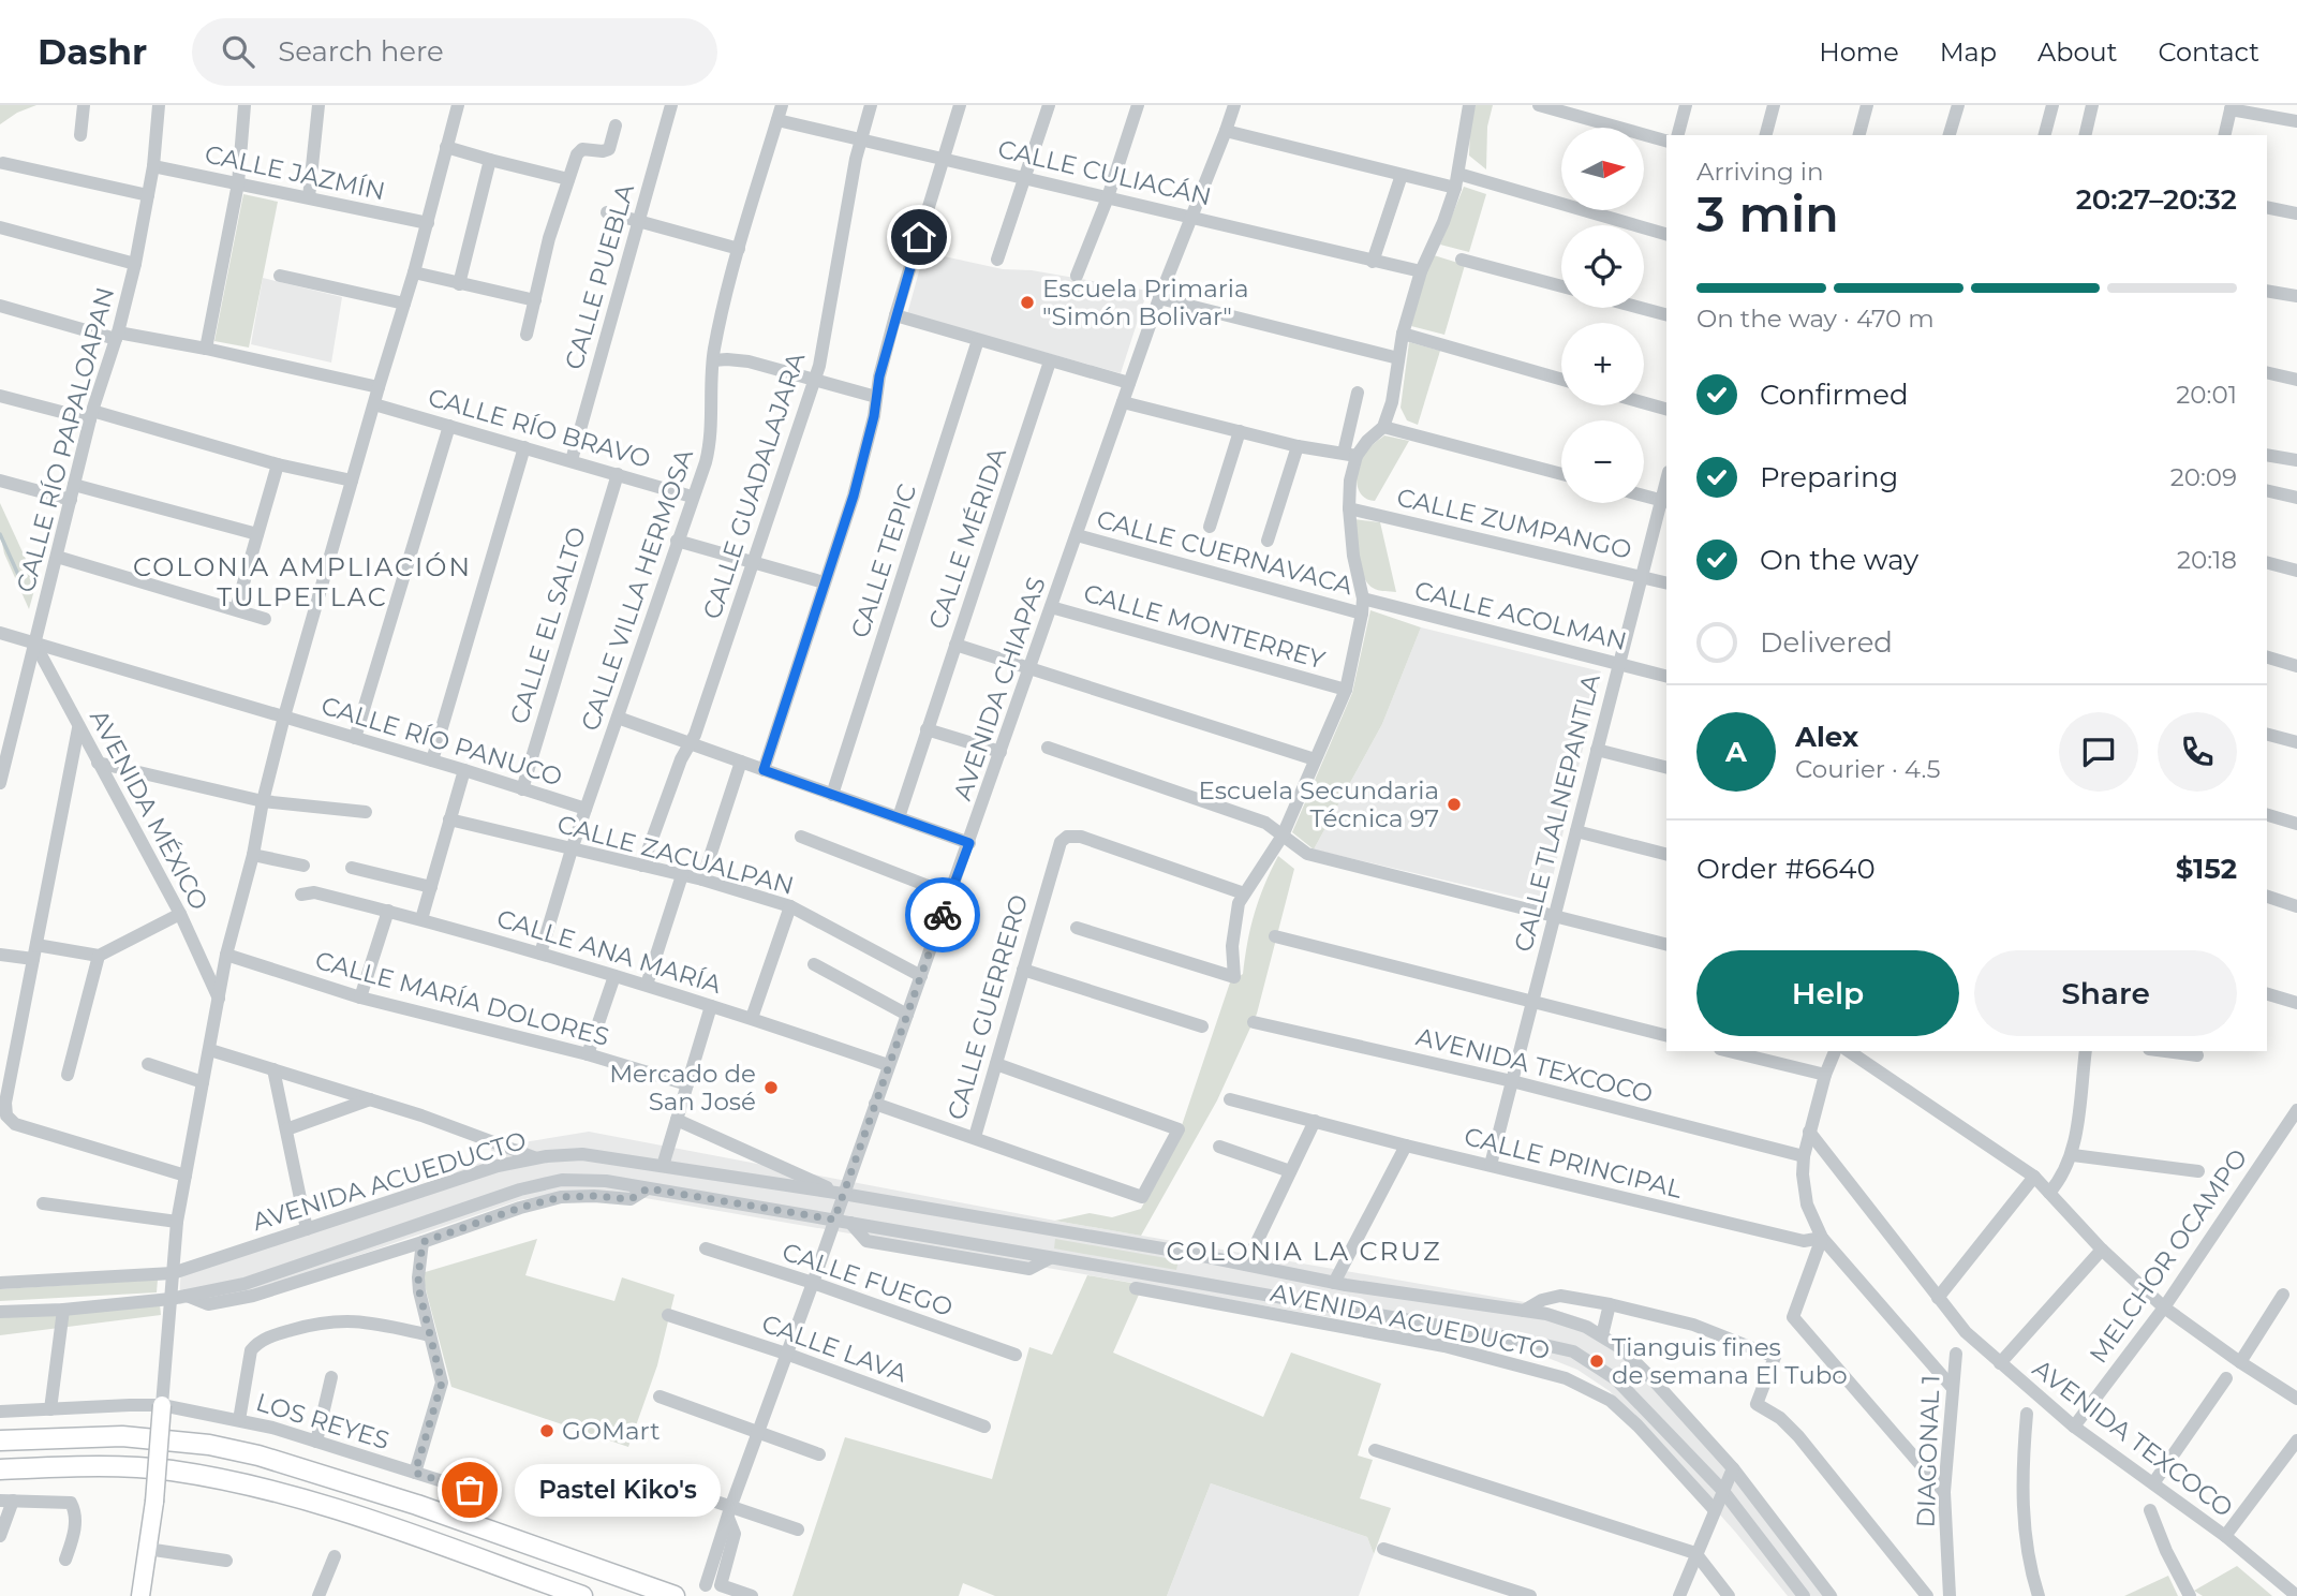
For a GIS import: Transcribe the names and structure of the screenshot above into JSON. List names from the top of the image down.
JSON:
{
  "streets": {
    "street": [
      "CALLE JAZMÍN",
      "CALLE CULIACÁN",
      "CALLE PUEBLA",
      "CALLE RÍO BRAVO",
      "CALLE RÍO PAPALOAPAN",
      "CALLE GUADALAJARA",
      "CALLE ZUMPANGO",
      "CALLE MÉRIDA",
      "CALLE CUERNAVACA",
      "CALLE TEPIC",
      "CALLE VILLA HERMOSA",
      "CALLE ACOLMAN",
      "CALLE EL SALTO",
      "CALLE MONTERREY",
      "AVENIDA CHIAPAS",
      "CALLE RÍO PANUCO",
      "AVENIDA MÉXICO",
      "CALLE TLALNEPANTLA",
      "CALLE ZACUALPAN",
      "CALLE ANA MARÍA",
      "CALLE MARÍA DOLORES",
      "CALLE GUERRERO",
      "AVENIDA TEXCOCO",
      "CALLE PRINCIPAL",
      "AVENIDA ACUEDUCTO",
      "MELCHOR OCAMPO",
      "CALLE FUEGO",
      "CALLE LAVA",
      "LOS REYES",
      "DIAGONAL 1"
    ]
  },
  "crossings": [
    ["CALLE JAZMÍN", "CALLE RÍO PAPALOAPAN"],
    ["CALLE CULIACÁN", "CALLE GUADALAJARA"],
    ["CALLE CULIACÁN", "CALLE VILLA HERMOSA"],
    ["CALLE CULIACÁN", "AVENIDA CHIAPAS"],
    ["CALLE PUEBLA", "CALLE RÍO BRAVO"],
    ["CALLE RÍO BRAVO", "CALLE VILLA HERMOSA"],
    ["CALLE RÍO BRAVO", "CALLE EL SALTO"],
    ["CALLE RÍO PAPALOAPAN", "CALLE RÍO PANUCO"],
    ["CALLE RÍO PAPALOAPAN", "AVENIDA MÉXICO"],
    ["CALLE GUADALAJARA", "CALLE ZACUALPAN"],
    ["CALLE ZUMPANGO", "CALLE TLALNEPANTLA"],
    ["CALLE CUERNAVACA", "AVENIDA CHIAPAS"],
    ["CALLE VILLA HERMOSA", "CALLE RÍO PANUCO"],
    ["CALLE VILLA HERMOSA", "CALLE ZACUALPAN"],
    ["CALLE VILLA HERMOSA", "CALLE ANA MARÍA"],
    ["CALLE ACOLMAN", "CALLE TLALNEPANTLA"],
    ["CALLE EL SALTO", "CALLE RÍO PANUCO"],
    ["CALLE MONTERREY", "AVENIDA CHIAPAS"],
    ["AVENIDA CHIAPAS", "CALLE ZACUALPAN"],
    ["AVENIDA CHIAPAS", "CALLE ANA MARÍA"],
    ["AVENIDA CHIAPAS", "CALLE GUERRERO"],
    ["AVENIDA CHIAPAS", "AVENIDA ACUEDUCTO"],
    ["AVENIDA CHIAPAS", "CALLE FUEGO"],
    ["AVENIDA CHIAPAS", "CALLE LAVA"],
    ["CALLE RÍO PANUCO", "AVENIDA MÉXICO"],
    ["CALLE TLALNEPANTLA", "AVENIDA TEXCOCO"],
    ["CALLE TLALNEPANTLA", "CALLE PRINCIPAL"],
    ["AVENIDA TEXCOCO", "MELCHOR OCAMPO"]
  ],
  "districts": ["COLONIA AMPLIACIÓN TULPETLAC", "COLONIA LA CRUZ"],
  "places": [
    "Escuela Primaria \"Simón Bolivar\"",
    "Escuela Secundaria Técnica 97",
    "Mercado de San José",
    "Tianguis fines de semana El Tubo",
    "GOMart",
    "Pastel Kiko's"
  ],
  "north": "right",
  "page": {
    "header": "Dashr",
    "search": "Search here",
    "nav": [
      "Home",
      "Map",
      "About",
      "Contact"
    ],
    "map_buttons": ["+", "−"],
    "heading": ["3 min", "Arriving in", "20:27–20:32"],
    "panel": [
      "Alex",
      "Courier · 4.5",
      "Order #6640",
      "$152"
    ],
    "bar": "On the way · 470 m",
    "list": [
      ["Confirmed", "20:01"],
      ["Preparing", "20:09"],
      ["On the way", "20:18"],
      "Delivered"
    ],
    "round": "A",
    "buttons": ["Help", "Share"],
    "bubble": "Pastel Kiko's"
  }
}
